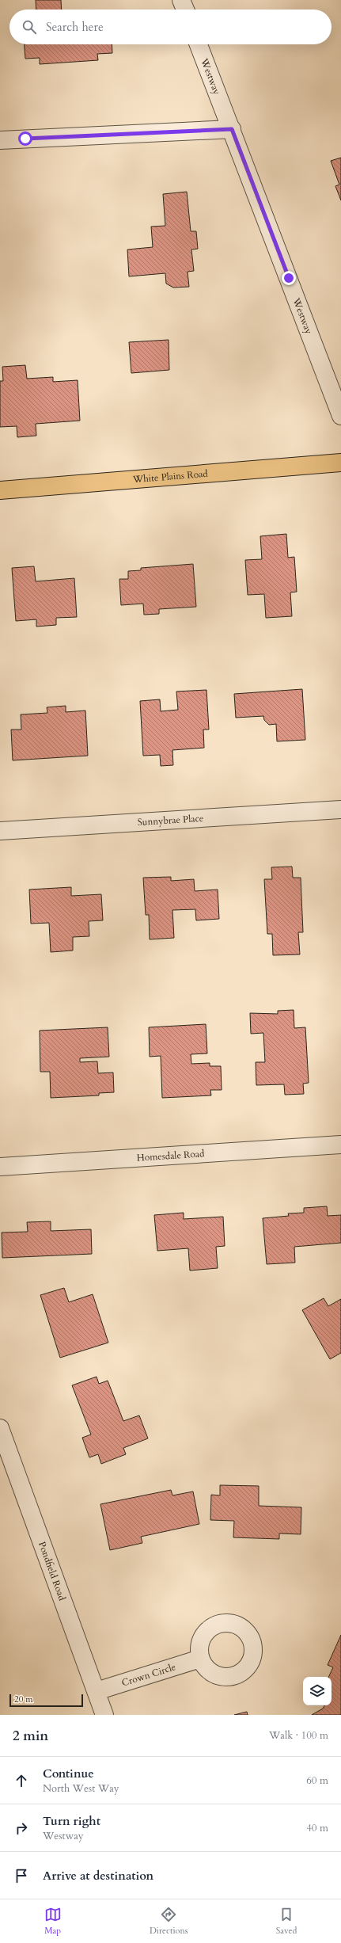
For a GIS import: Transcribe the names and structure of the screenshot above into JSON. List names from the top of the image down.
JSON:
{
  "streets": {
    "main road": ["White Plains Road"],
    "street": [
      "Westway",
      "Sunnybrae Place",
      "Homesdale Road",
      "Pondfield Road",
      "Crown Circle"
    ]
  },
  "crossings": [
    ["Pondfield Road", "Crown Circle"]
  ],
  "scale_bar": "20 m",
  "page": {
    "search": "Search here",
    "scale": "20 m",
    "heading": ["2 min", "Walk · 100 m"],
    "list": [
      ["Continue", "North West Way", "60 m"],
      ["Turn right", "Westway", "40 m"],
      "Arrive at destination"
    ],
    "nav": ["Map", "Directions", "Saved"]
  }
}
